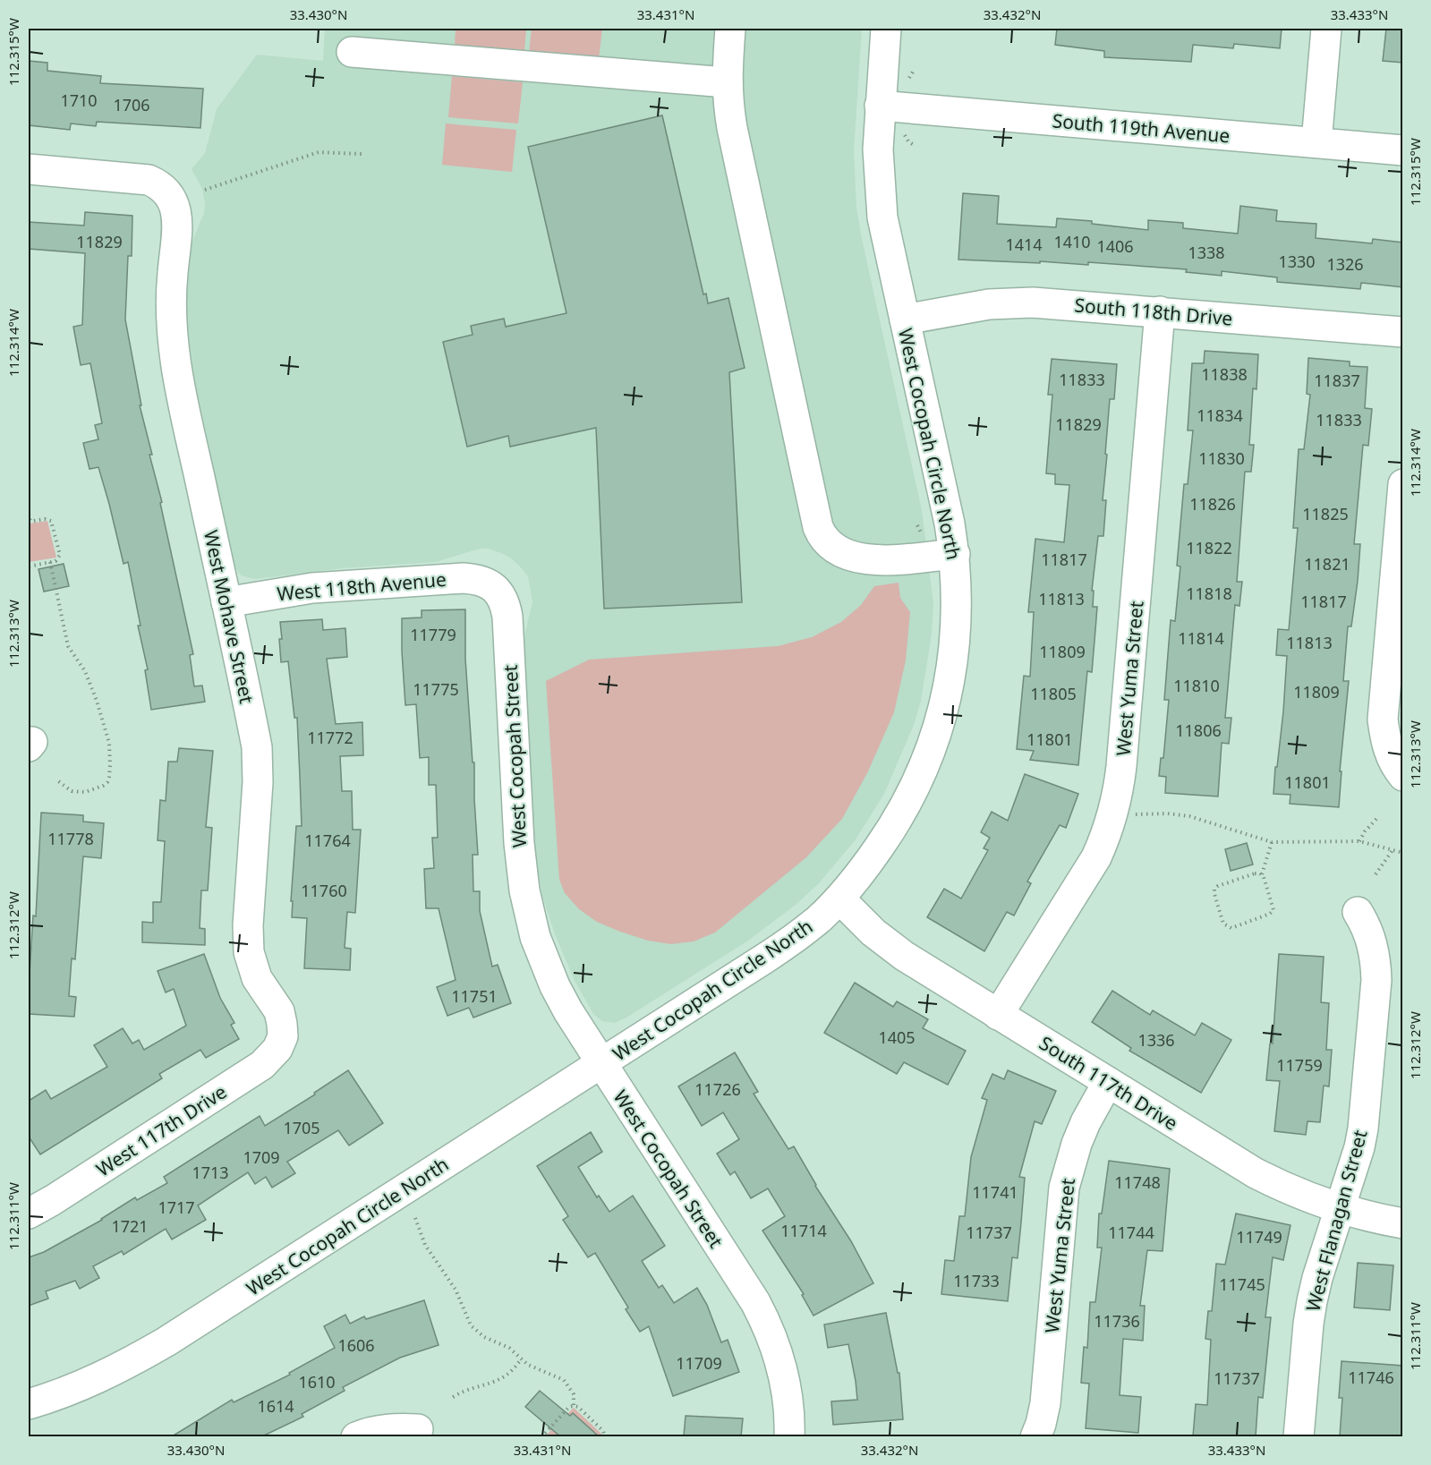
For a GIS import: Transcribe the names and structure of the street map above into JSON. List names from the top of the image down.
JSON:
{
  "streets": {
    "street": [
      "South 119th Avenue",
      "South 118th Drive",
      "West Cocopah Circle North",
      "West 118th Avenue",
      "West Mohave Street",
      "West Yuma Street",
      "West Cocopah Street",
      "South 117th Drive",
      "West 117th Drive",
      "West Flanagan Street"
    ]
  },
  "crossings": [
    ["South 119th Avenue", "West Cocopah Circle North"],
    ["South 118th Drive", "West Cocopah Circle North"],
    ["South 118th Drive", "West Yuma Street"],
    ["West Cocopah Circle North", "West Cocopah Street"],
    ["West Cocopah Circle North", "South 117th Drive"],
    ["West 118th Avenue", "West Mohave Street"],
    ["West 118th Avenue", "West Cocopah Street"],
    ["West Mohave Street", "West 117th Drive"],
    ["West Yuma Street", "South 117th Drive"],
    ["South 117th Drive", "West Flanagan Street"]
  ],
  "house_numbers": [
    "1710",
    "1706",
    "11829",
    "1410",
    "1414",
    "1406",
    "1338",
    "1330",
    "1326",
    "11838",
    "11833",
    "11837",
    "11834",
    "11833",
    "11829",
    "11830",
    "11826",
    "11825",
    "11822",
    "11817",
    "11821",
    "11818",
    "11813",
    "11817",
    "11779",
    "11814",
    "11813",
    "11809",
    "11810",
    "11775",
    "11809",
    "11805",
    "11806",
    "11772",
    "11801",
    "11801",
    "11778",
    "11764",
    "11760",
    "11751",
    "1405",
    "1336",
    "11759",
    "11726",
    "1705",
    "1709",
    "1713",
    "11748",
    "11741",
    "1717",
    "1721",
    "11714",
    "11737",
    "11744",
    "11749",
    "11733",
    "11745",
    "11736",
    "1606",
    "11709",
    "11746",
    "11737",
    "1610",
    "1614"
  ],
  "coordinates": [
    "33.430°N",
    "33.431°N",
    "33.432°N",
    "33.433°N",
    "112.315°W",
    "112.314°W",
    "112.313°W",
    "112.312°W",
    "112.311°W"
  ]
}
